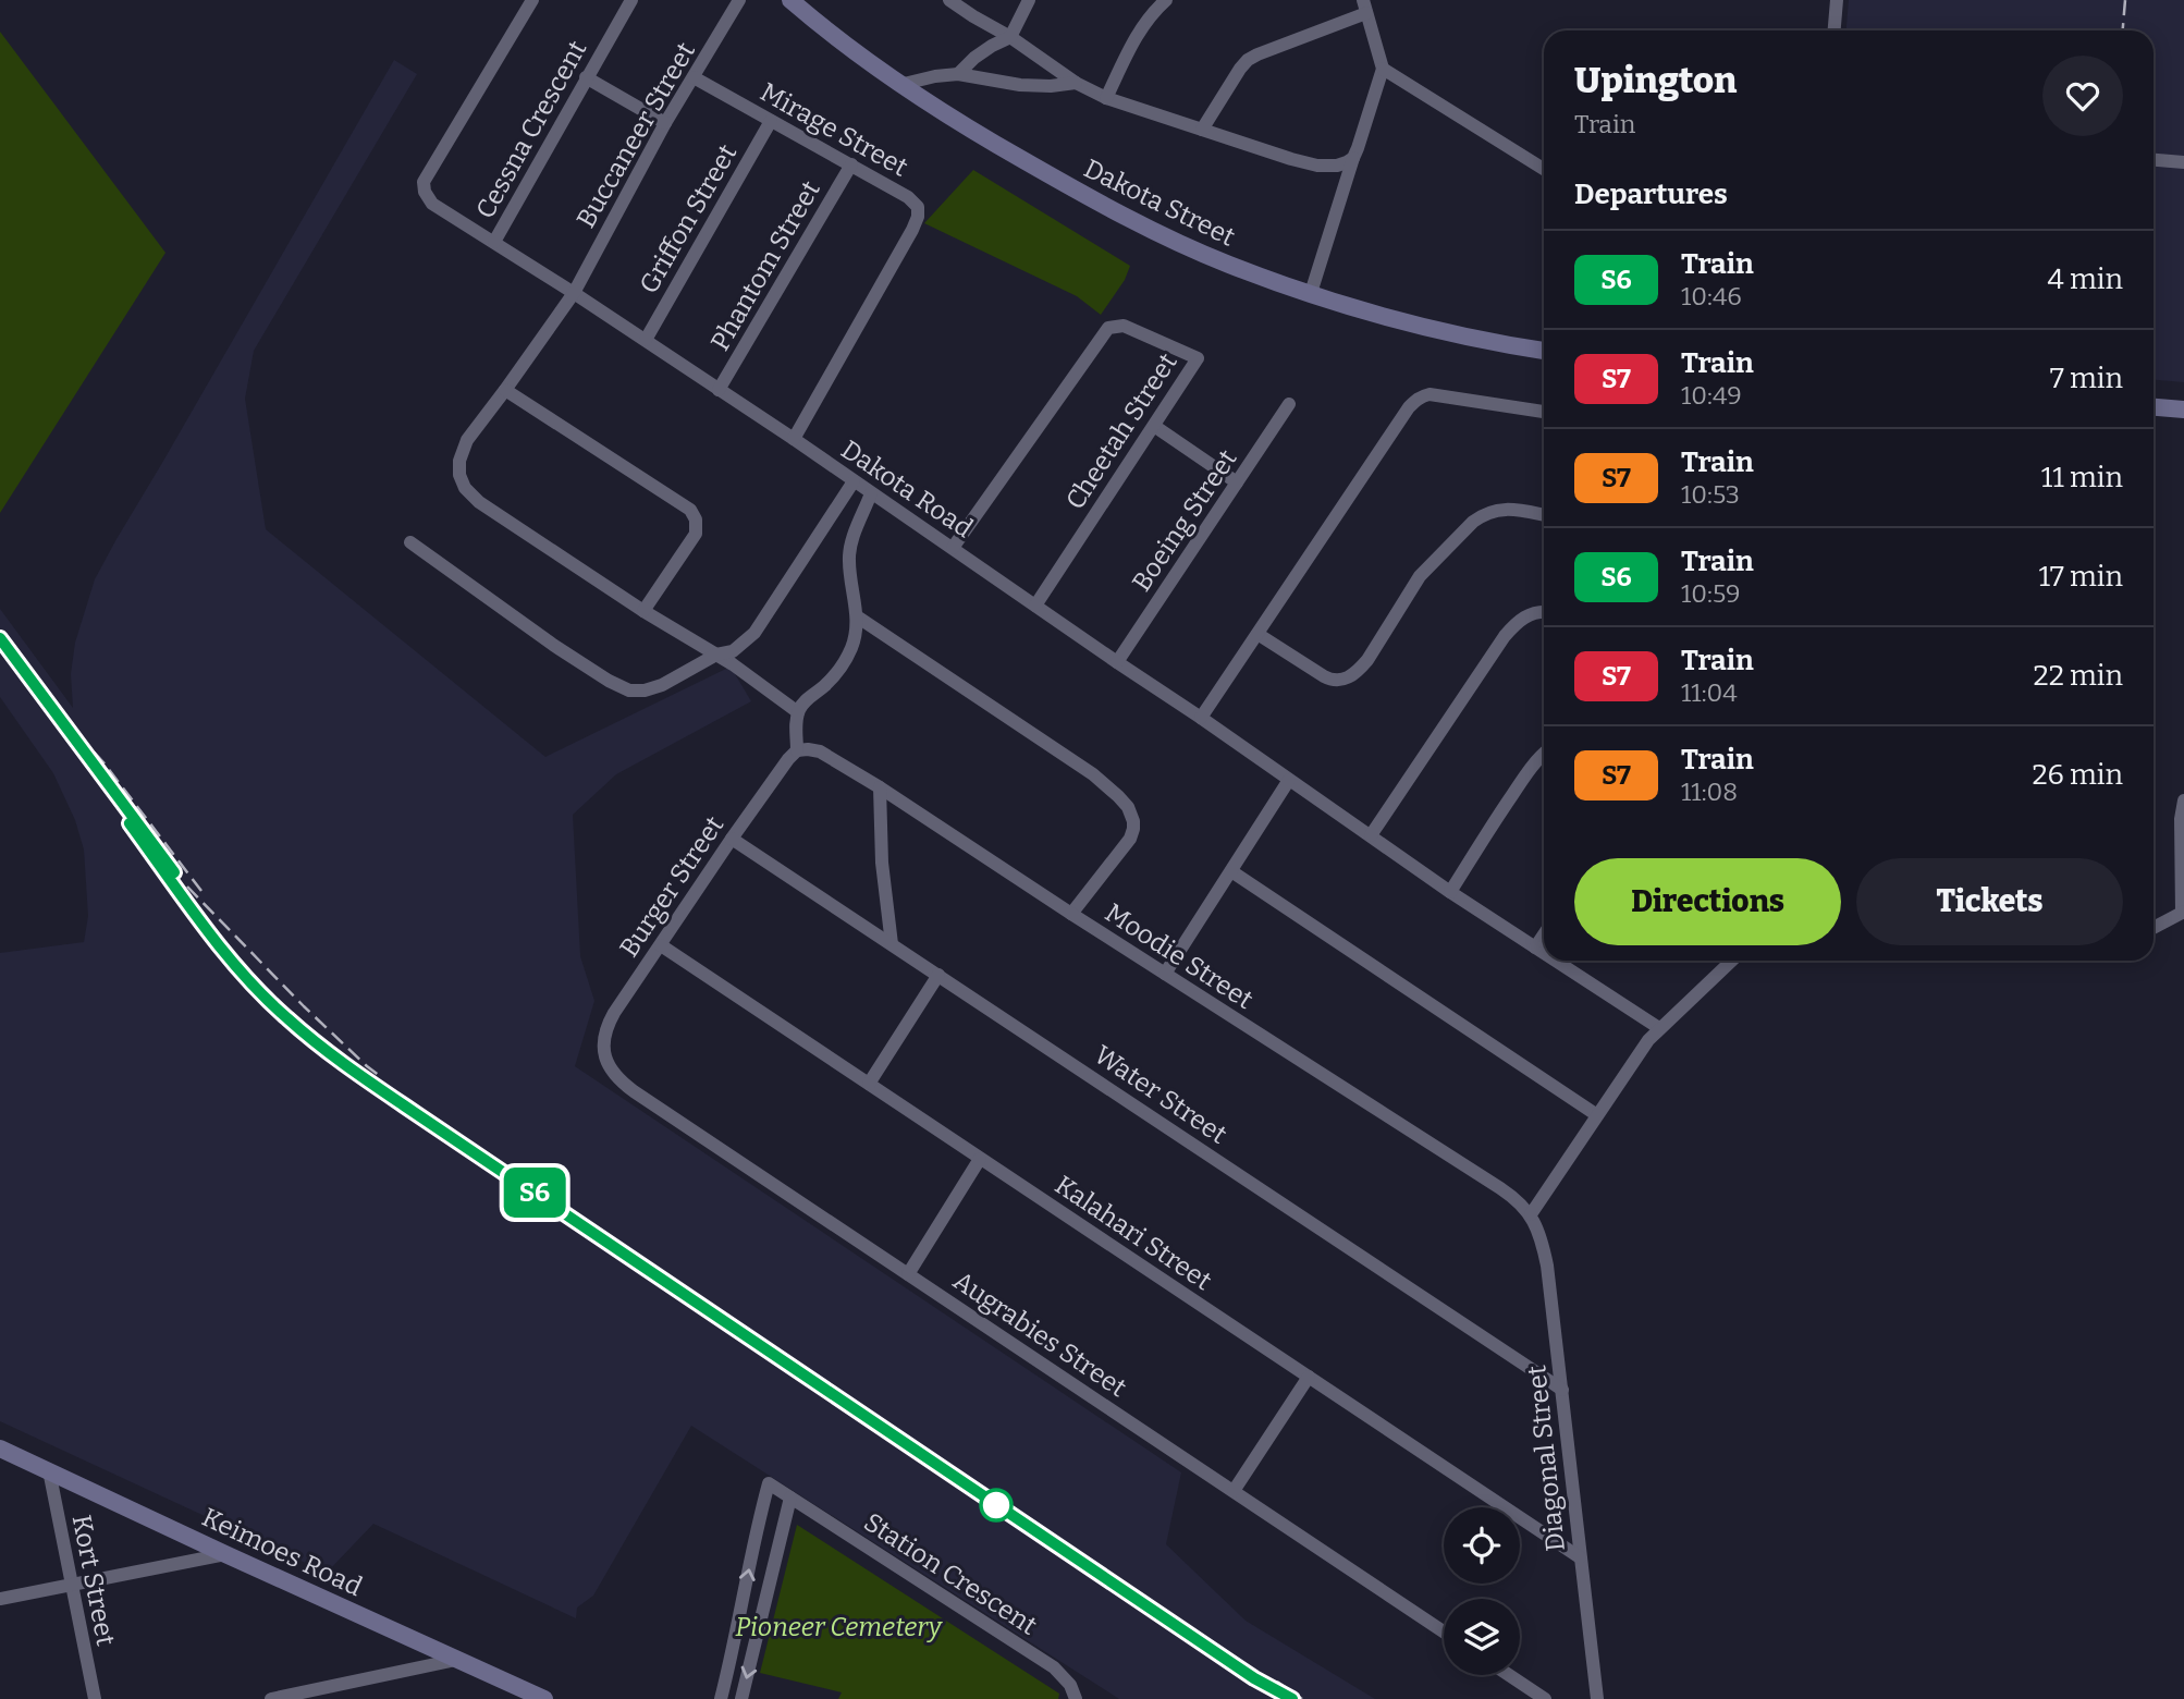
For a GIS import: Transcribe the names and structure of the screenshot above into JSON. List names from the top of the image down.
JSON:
{
  "streets": {
    "street": [
      "Cessna Crescent",
      "Mirage Street",
      "Buccaneer Street",
      "Dakota Street",
      "Griffon Street",
      "Phantom Street",
      "Cheetah Street",
      "Dakota Road",
      "Boeing Street",
      "Burger Street",
      "Moodie Street",
      "Water Street",
      "Kalahari Street",
      "Augrabies Street",
      "Diagonal Street",
      "Keimoes Road",
      "Station Crescent",
      "Kort Street"
    ]
  },
  "crossings": [
    ["Cessna Crescent", "Dakota Road"],
    ["Mirage Street", "Buccaneer Street"],
    ["Mirage Street", "Griffon Street"],
    ["Mirage Street", "Phantom Street"],
    ["Mirage Street", "Dakota Road"],
    ["Buccaneer Street", "Dakota Road"],
    ["Griffon Street", "Dakota Road"],
    ["Phantom Street", "Dakota Road"],
    ["Cheetah Street", "Dakota Road"],
    ["Dakota Road", "Boeing Street"],
    ["Burger Street", "Moodie Street"],
    ["Burger Street", "Water Street"],
    ["Burger Street", "Kalahari Street"],
    ["Burger Street", "Augrabies Street"],
    ["Moodie Street", "Diagonal Street"],
    ["Water Street", "Diagonal Street"],
    ["Kalahari Street", "Diagonal Street"],
    ["Keimoes Road", "Kort Street"]
  ],
  "parks": ["Pioneer Cemetery"],
  "page": {
    "on_map": "S6",
    "heading": [
      ["Upington", "Train"],
      "Departures"
    ],
    "list": [
      {
        "mark": "S6",
        "name": "Train",
        "note": "10:46",
        "value": "4 min"
      },
      {
        "mark": "S7",
        "name": "Train",
        "note": "10:49",
        "value": "7 min"
      },
      {
        "mark": "S7",
        "name": "Train",
        "note": "10:53",
        "value": "11 min"
      },
      {
        "mark": "S6",
        "name": "Train",
        "note": "10:59",
        "value": "17 min"
      },
      {
        "mark": "S7",
        "name": "Train",
        "note": "11:04",
        "value": "22 min"
      },
      {
        "mark": "S7",
        "name": "Train",
        "note": "11:08",
        "value": "26 min"
      }
    ],
    "buttons": ["Directions", "Tickets"]
  }
}
